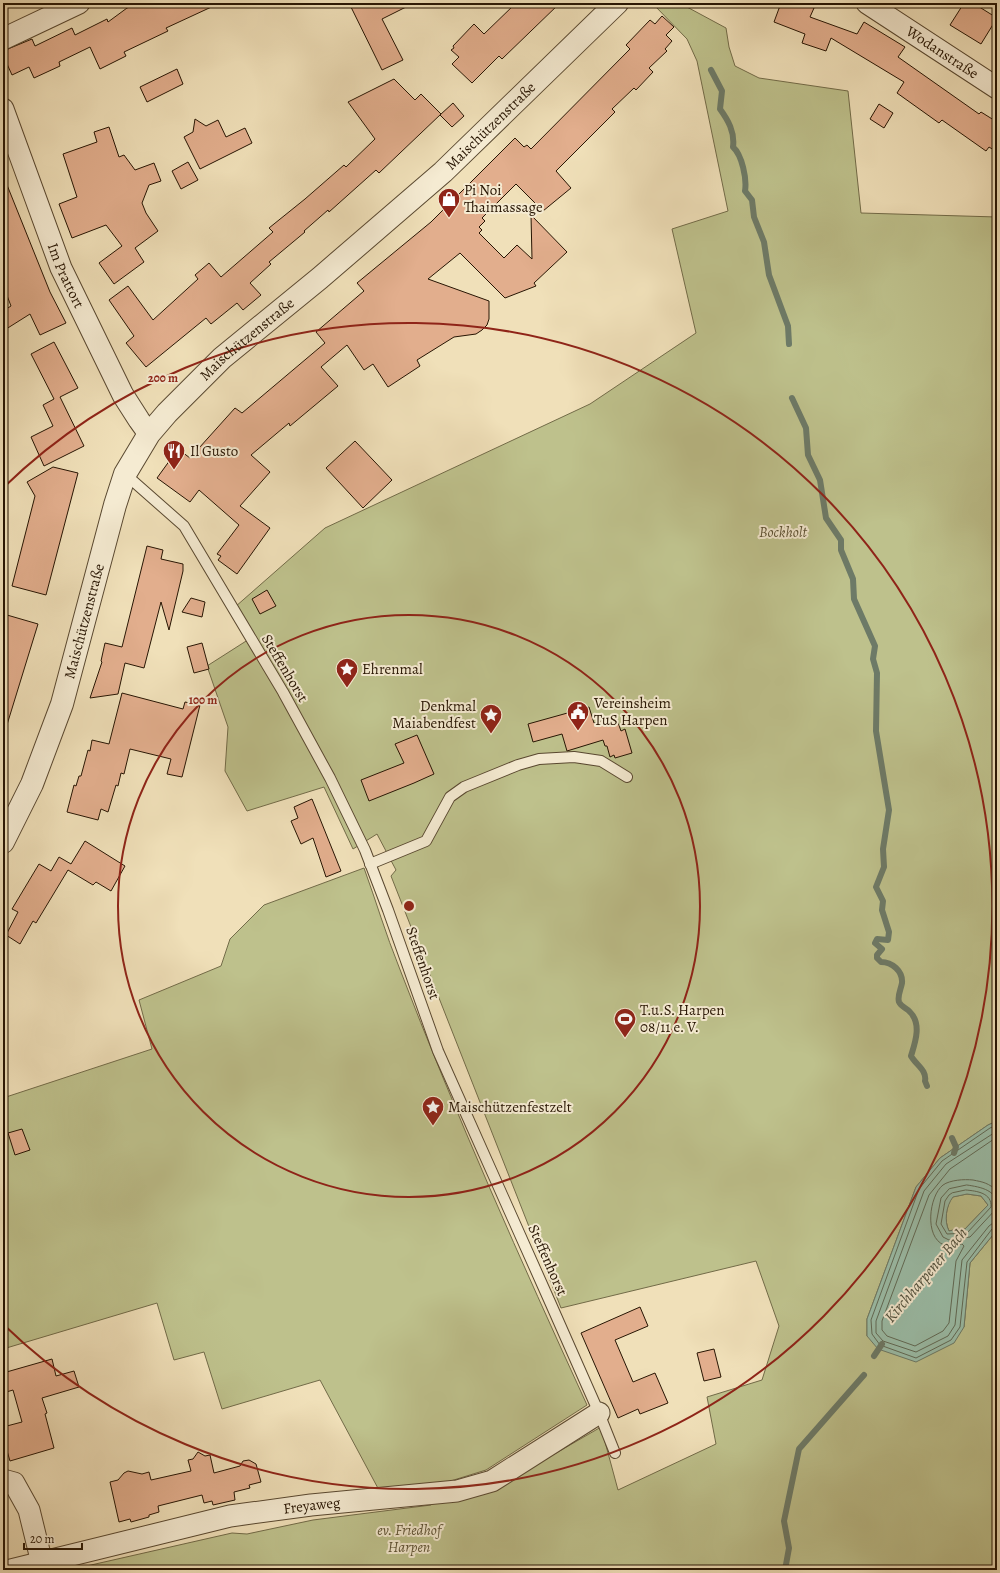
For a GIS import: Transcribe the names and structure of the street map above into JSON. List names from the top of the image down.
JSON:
{
  "streets": {
    "street": [
      "Wodanstraße",
      "Maischützenstraße",
      "Im Prattort",
      "Freyaweg"
    ],
    "lane": ["Steffenhorst"]
  },
  "crossings": [
    ["Maischützenstraße", "Im Prattort"],
    ["Maischützenstraße", "Steffenhorst"],
    ["Steffenhorst", "Freyaweg"]
  ],
  "water": ["Kirchharpener Bach"],
  "parks": ["Bockholt", "ev. Friedhof Harpen"],
  "places": {
    "shop": ["Pi Noi Thaimassage"],
    "restaurant": ["Il Gusto"],
    "place": ["Ehrenmal", "Denkmal Maiabendfest", "Maischützenfestzelt"],
    "public building": ["Vereinsheim TuS Harpen"],
    "sports": ["T.u.S. Harpen 08/11 e. V."]
  },
  "scale_bar": "20 m",
  "rings": ["200 m", "100 m"]
}
